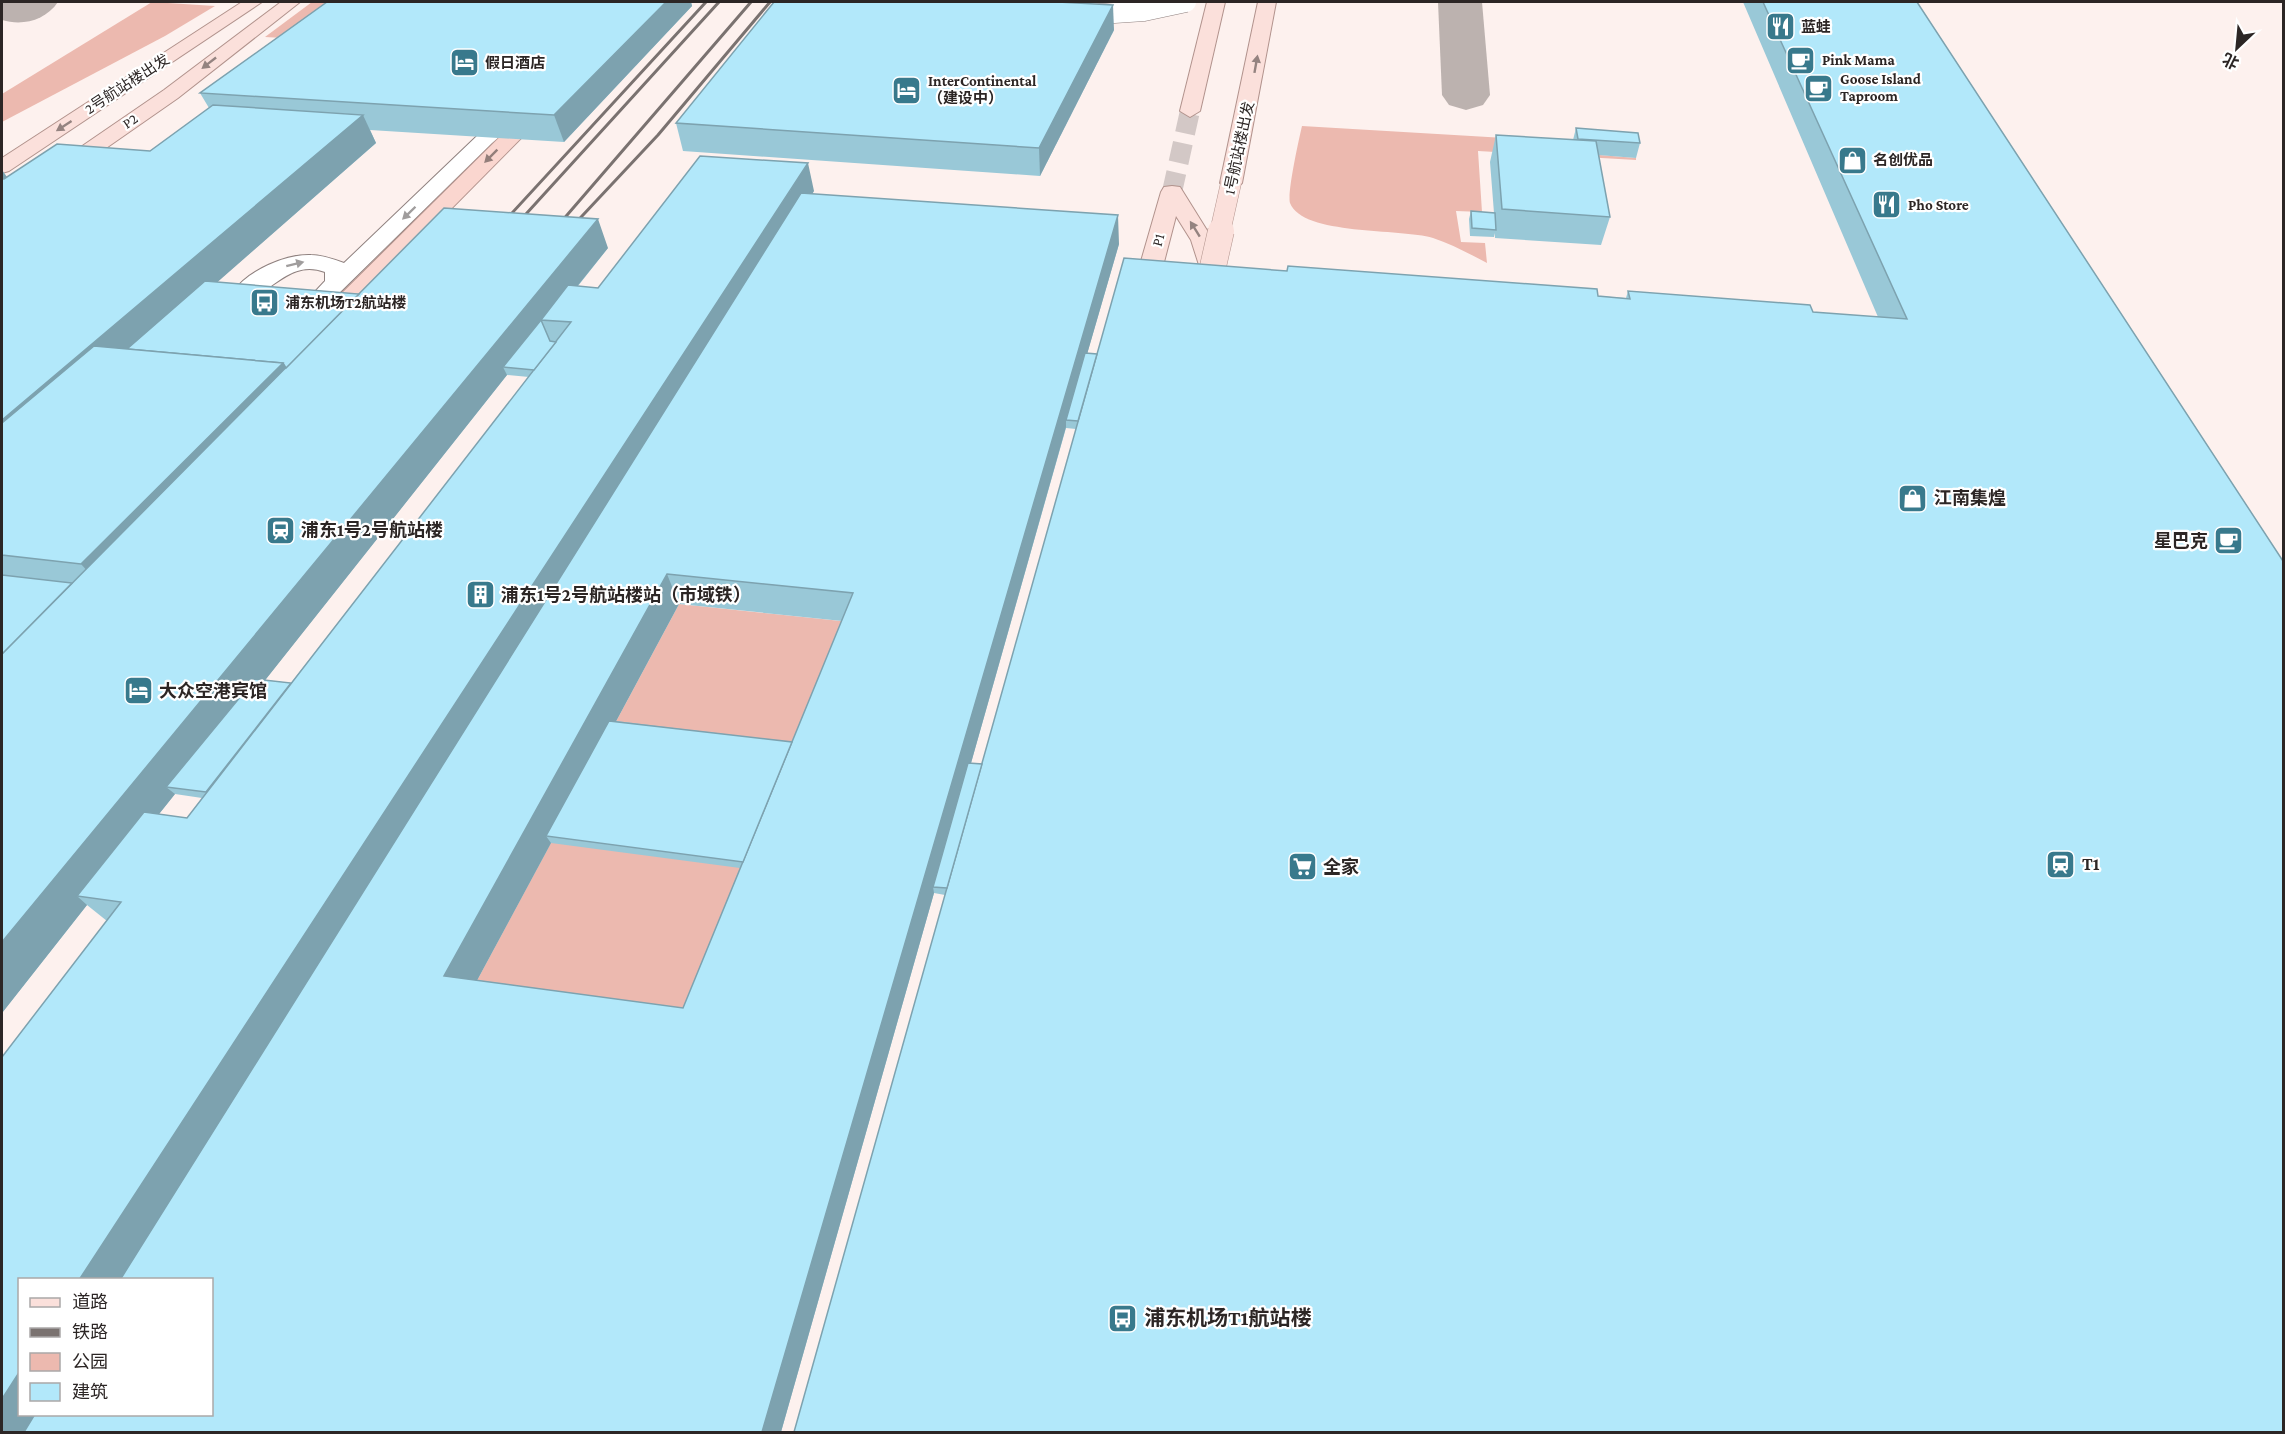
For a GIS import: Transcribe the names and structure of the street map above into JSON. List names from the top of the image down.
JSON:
{
  "streets": {
    "main road": [
      "2号航站楼出发",
      "P2",
      "1号航站楼出发",
      "P1"
    ]
  },
  "crossings": [
    ["1号航站楼出发", "P1"]
  ],
  "one_way": ["2号航站楼出发", "P2"],
  "places": {
    "restaurant": ["蓝蛙", "Pho Store"],
    "cafe": ["Pink Mama", "Goose Island Taproom", "星巴克"],
    "hotel": ["假日酒店", "InterContinental （建设中）", "大众空港宾馆"],
    "shop": ["名创优品", "江南集煌"],
    "bus stop": ["浦东机场T2航站楼", "浦东机场T1航站楼"],
    "station": ["浦东1号2号航站楼", "T1"],
    "building": ["浦东1号2号航站楼站（市域铁）"],
    "supermarket": ["全家"]
  },
  "legend": [
    "道路",
    "铁路",
    "公园",
    "建筑"
  ],
  "north": "bottom left"
}
